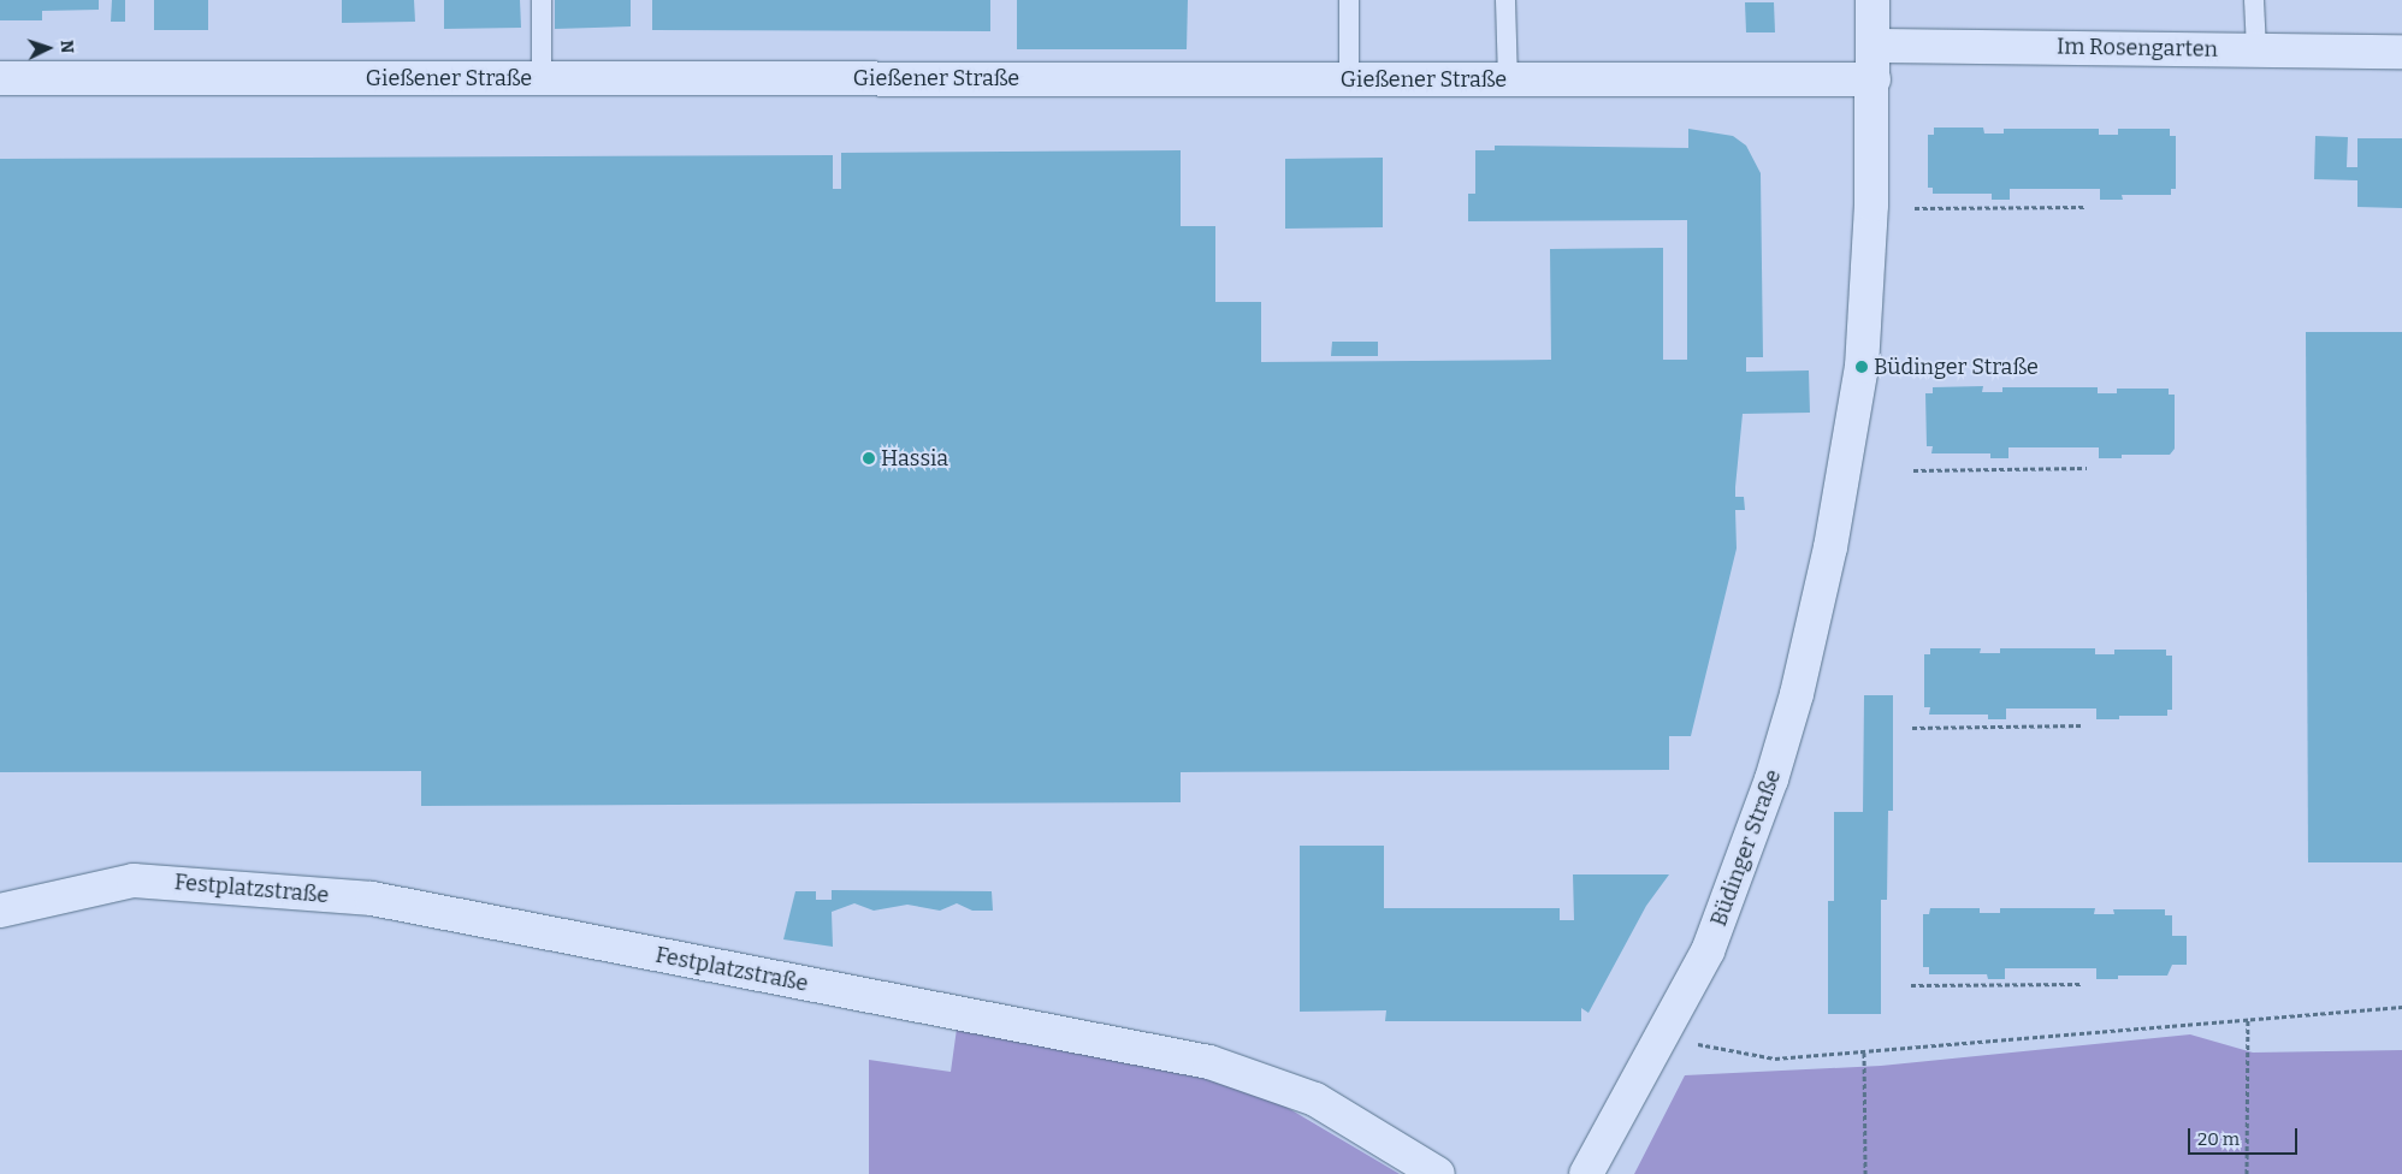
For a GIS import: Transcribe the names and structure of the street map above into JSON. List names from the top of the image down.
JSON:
{
  "streets": {
    "street": [
      "Im Rosengarten",
      "Gießener Straße",
      "Büdinger Straße",
      "Festplatzstraße"
    ]
  },
  "crossings": [
    ["Im Rosengarten", "Büdinger Straße"],
    ["Gießener Straße", "Büdinger Straße"]
  ],
  "places": ["Büdinger Straße", "Hassia"],
  "scale_bar": "20 m",
  "north": "right"
}
